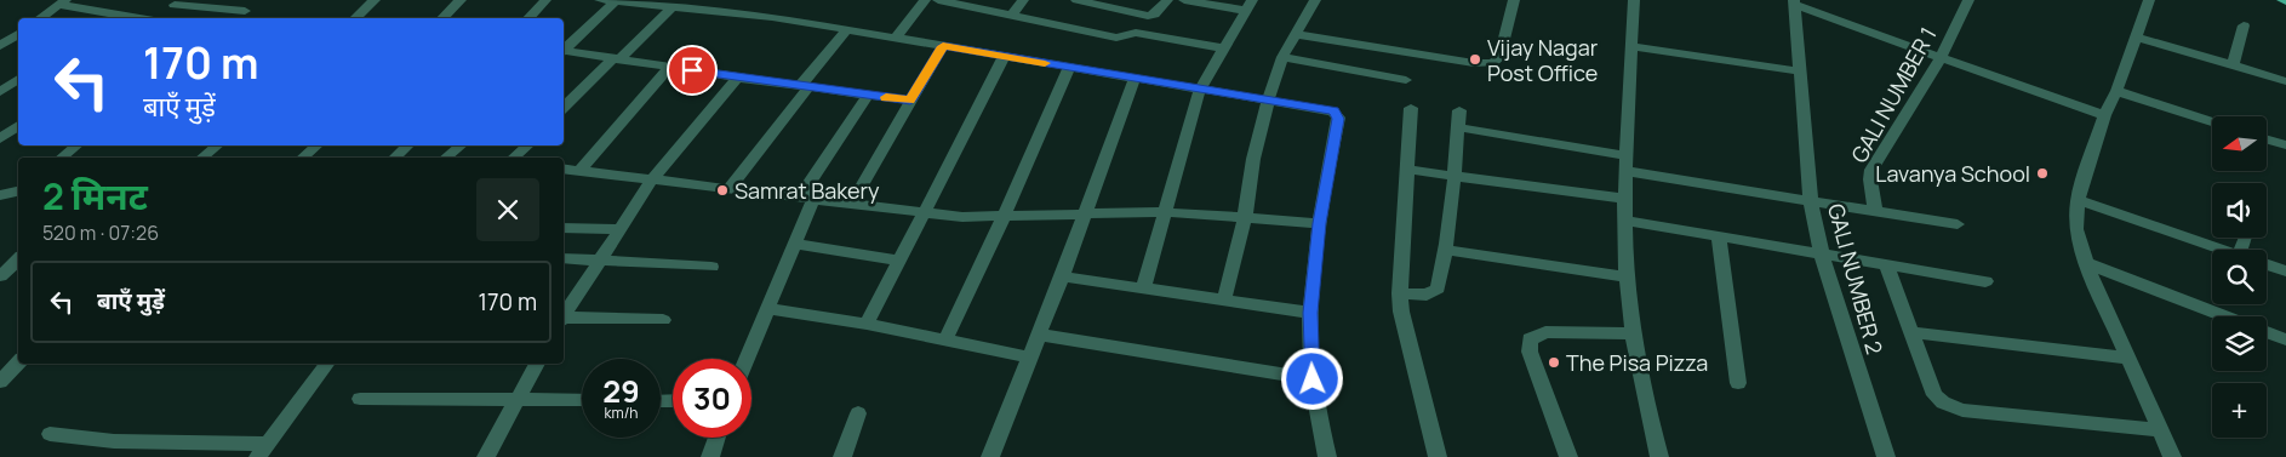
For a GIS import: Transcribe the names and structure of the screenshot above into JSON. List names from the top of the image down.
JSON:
{
  "streets": {
    "street": ["GALI NUMBER 1", "GALI NUMBER 2"]
  },
  "places": [
    "Vijay Nagar Post Office",
    "Lavanya School",
    "Samrat Bakery",
    "The Pisa Pizza"
  ],
  "north": "left",
  "page": {
    "turn": ["170 m", "बाएँ मुड़ें"],
    "map_buttons": "+",
    "heading": ["2 मिनट", "520 m · 07:26"],
    "list": [
      {
        "name": "बाएँ मुड़ें",
        "value": "170 m"
      }
    ],
    "speed": "29 km/h",
    "limit": "30"
  }
}
